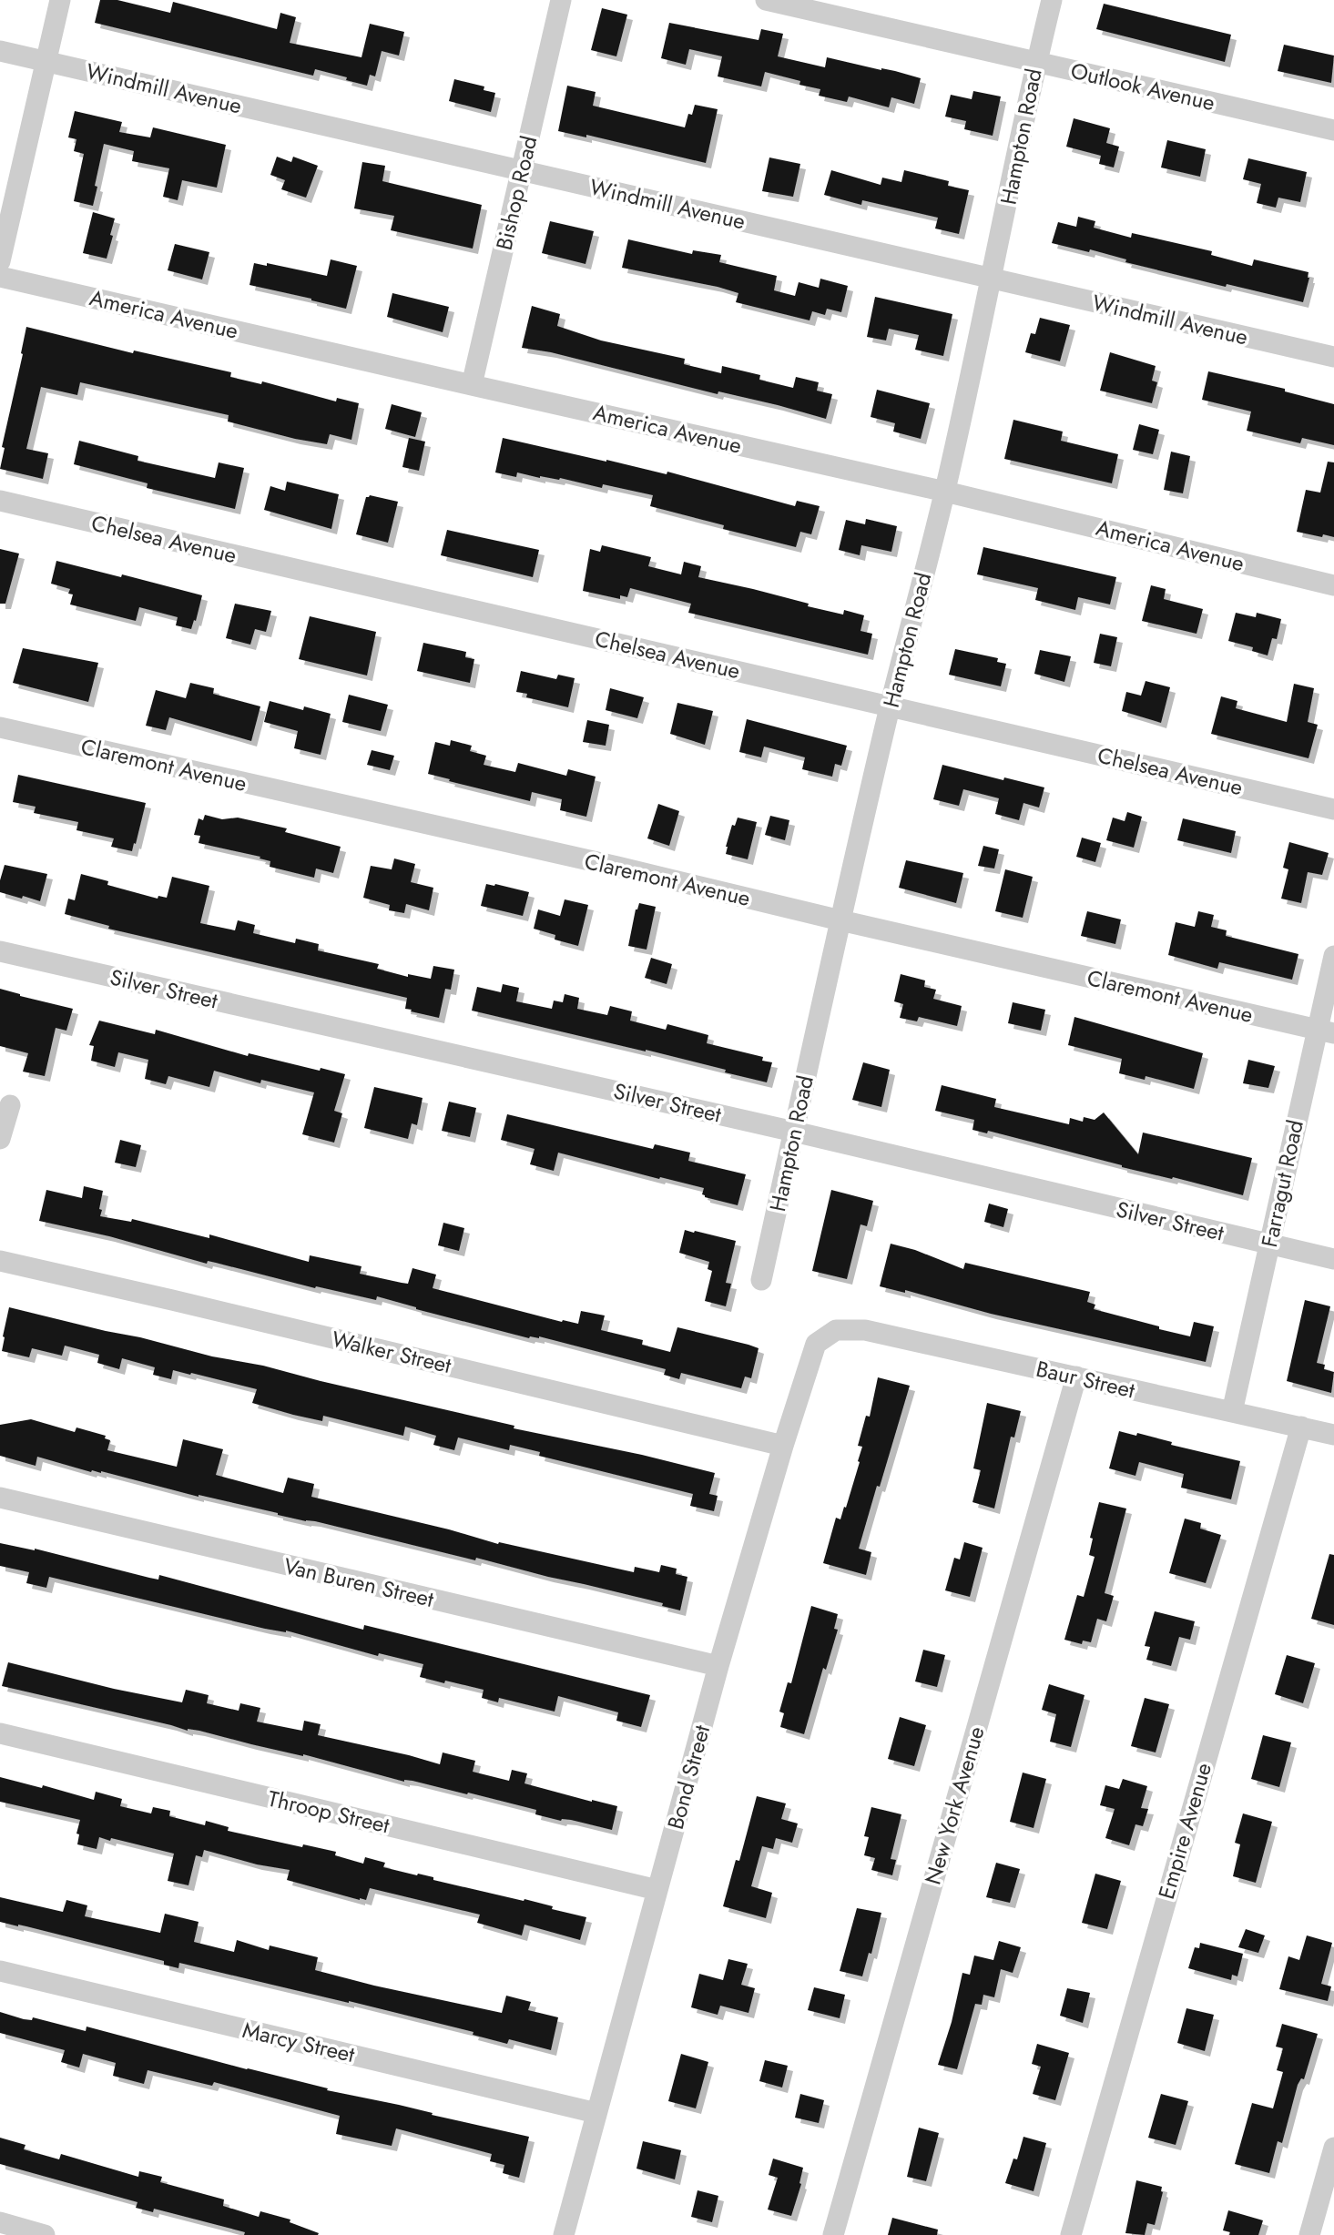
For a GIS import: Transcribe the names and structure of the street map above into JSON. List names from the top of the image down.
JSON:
{
  "streets": {
    "street": [
      "Outlook Avenue",
      "Windmill Avenue",
      "Hampton Road",
      "Bishop Road",
      "America Avenue",
      "Chelsea Avenue",
      "Claremont Avenue",
      "Silver Street",
      "Farragut Road",
      "Walker Street",
      "Baur Street",
      "Van Buren Street",
      "Bond Street",
      "New York Avenue",
      "Throop Street",
      "Empire Avenue",
      "Marcy Street"
    ]
  },
  "crossings": [
    ["Outlook Avenue", "Hampton Road"],
    ["Windmill Avenue", "Hampton Road"],
    ["Windmill Avenue", "Bishop Road"],
    ["Hampton Road", "America Avenue"],
    ["Hampton Road", "Chelsea Avenue"],
    ["Hampton Road", "Claremont Avenue"],
    ["Hampton Road", "Silver Street"],
    ["Bishop Road", "America Avenue"],
    ["Claremont Avenue", "Farragut Road"],
    ["Silver Street", "Farragut Road"],
    ["Farragut Road", "Baur Street"],
    ["Walker Street", "Bond Street"],
    ["Baur Street", "Bond Street"],
    ["Baur Street", "New York Avenue"],
    ["Baur Street", "Empire Avenue"],
    ["Van Buren Street", "Bond Street"],
    ["Bond Street", "Throop Street"],
    ["Bond Street", "Marcy Street"]
  ]
}
